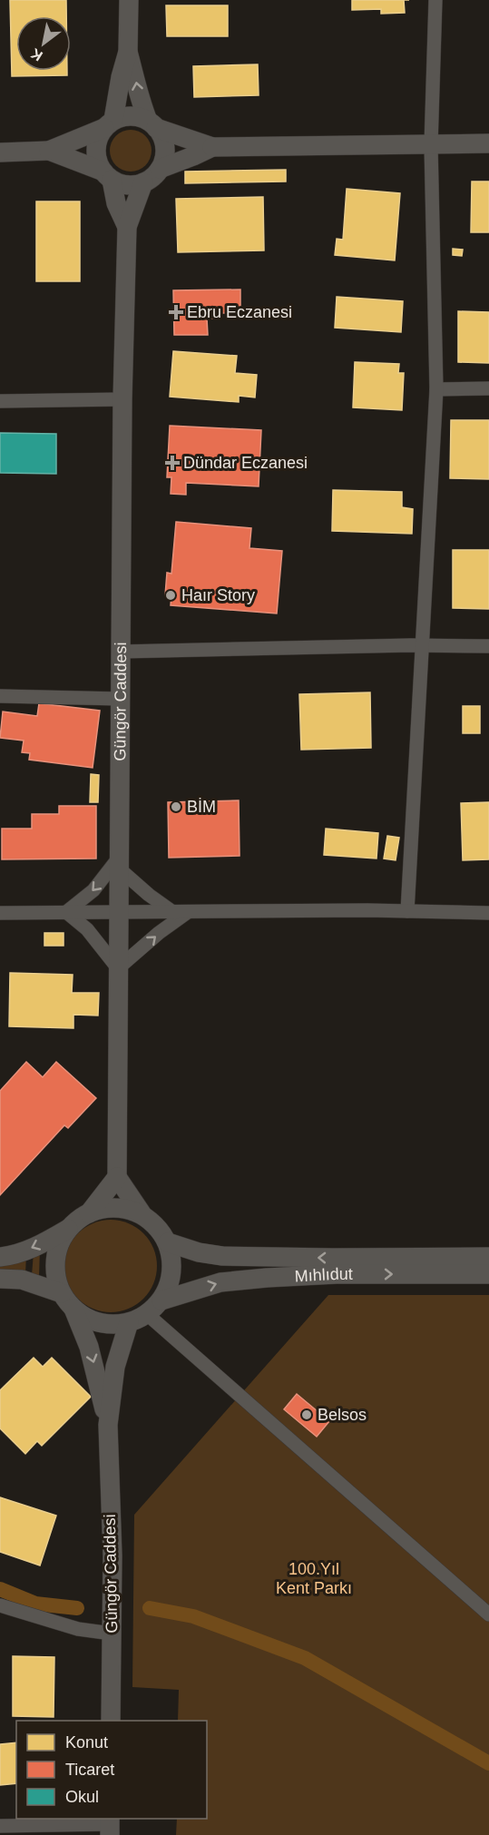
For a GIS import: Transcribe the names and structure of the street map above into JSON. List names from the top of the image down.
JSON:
{
  "streets": {
    "main road": ["Güngör Caddesi", "Mıhlıdut"]
  },
  "parks": ["100.Yıl Kent Parkı"],
  "places": {
    "health": ["Ebru Eczanesi", "Dündar Eczanesi"],
    "other": ["Haır Story", "BİM", "Belsos"]
  },
  "legend": ["Konut", "Ticaret", "Okul"],
  "north": "bottom left"
}
